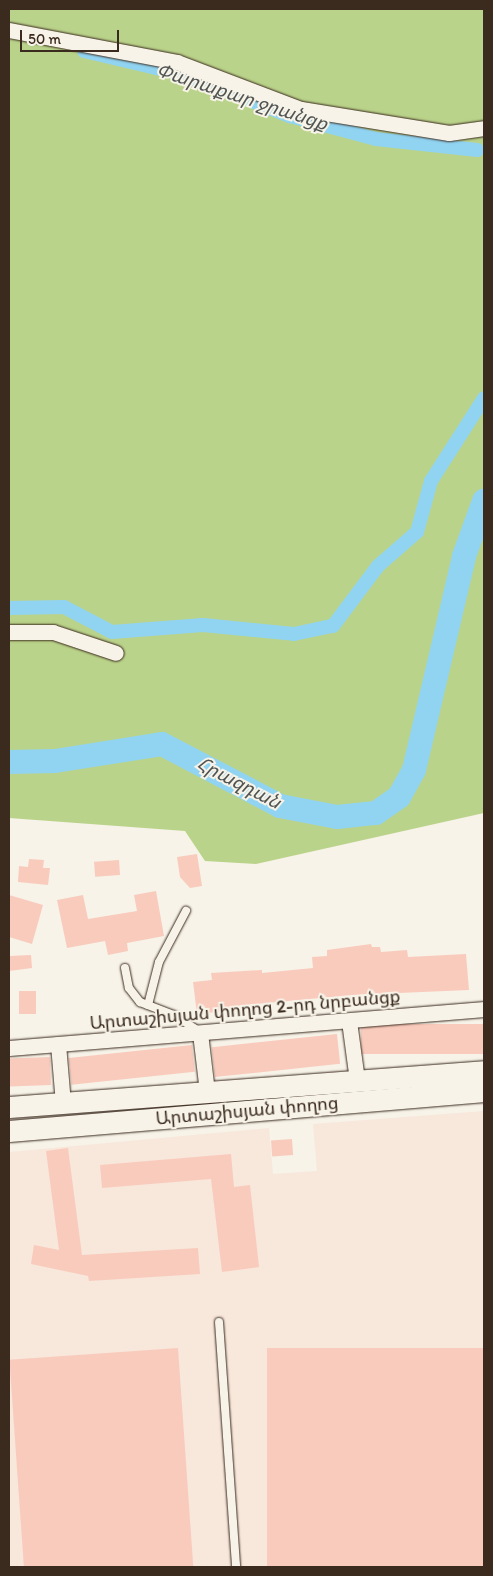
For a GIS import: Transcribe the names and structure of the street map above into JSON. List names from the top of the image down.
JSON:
{
  "streets": {
    "main road": ["Արտաշիսյան փողոց"],
    "street": ["Արտաշիսյան փողոց 2-րդ նրբանցք"]
  },
  "water": ["Փարաքար ջրանցք", "Հրազդան"],
  "scale_bar": "50 m"
}
